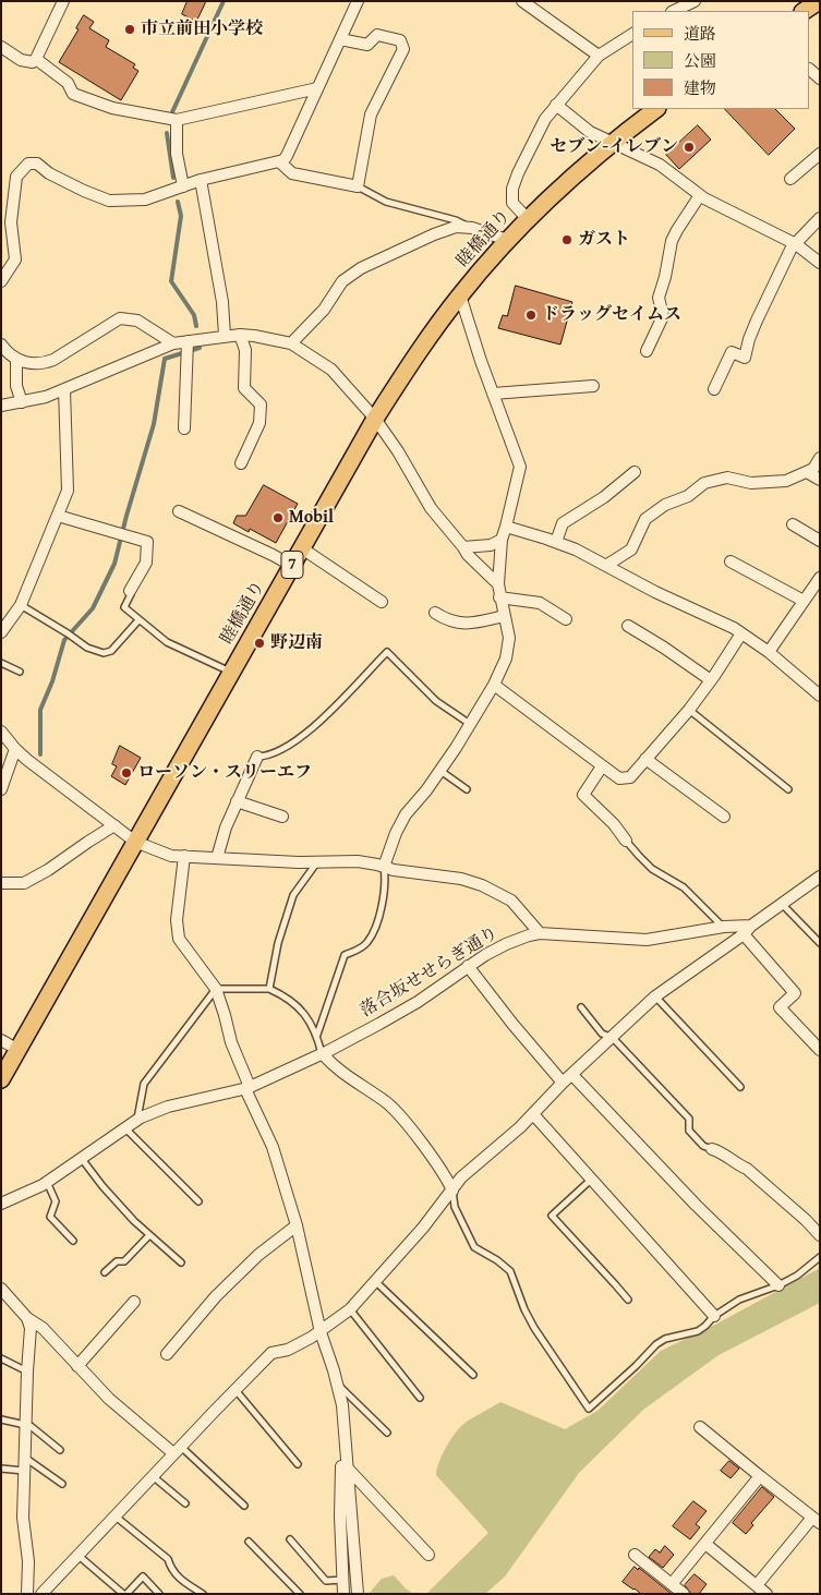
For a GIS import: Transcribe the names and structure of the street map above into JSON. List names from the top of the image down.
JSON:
{
  "streets": {
    "main road": ["睦橋通り", "7"],
    "street": ["落合坂せせらぎ通り"]
  },
  "places": [
    "市立前田小学校",
    "セブン-イレブン",
    "ガスト",
    "ドラッグセイムス",
    "Mobil",
    "野辺南",
    "ローソン・スリーエフ"
  ],
  "legend": ["道路", "公園", "建物"]
}
